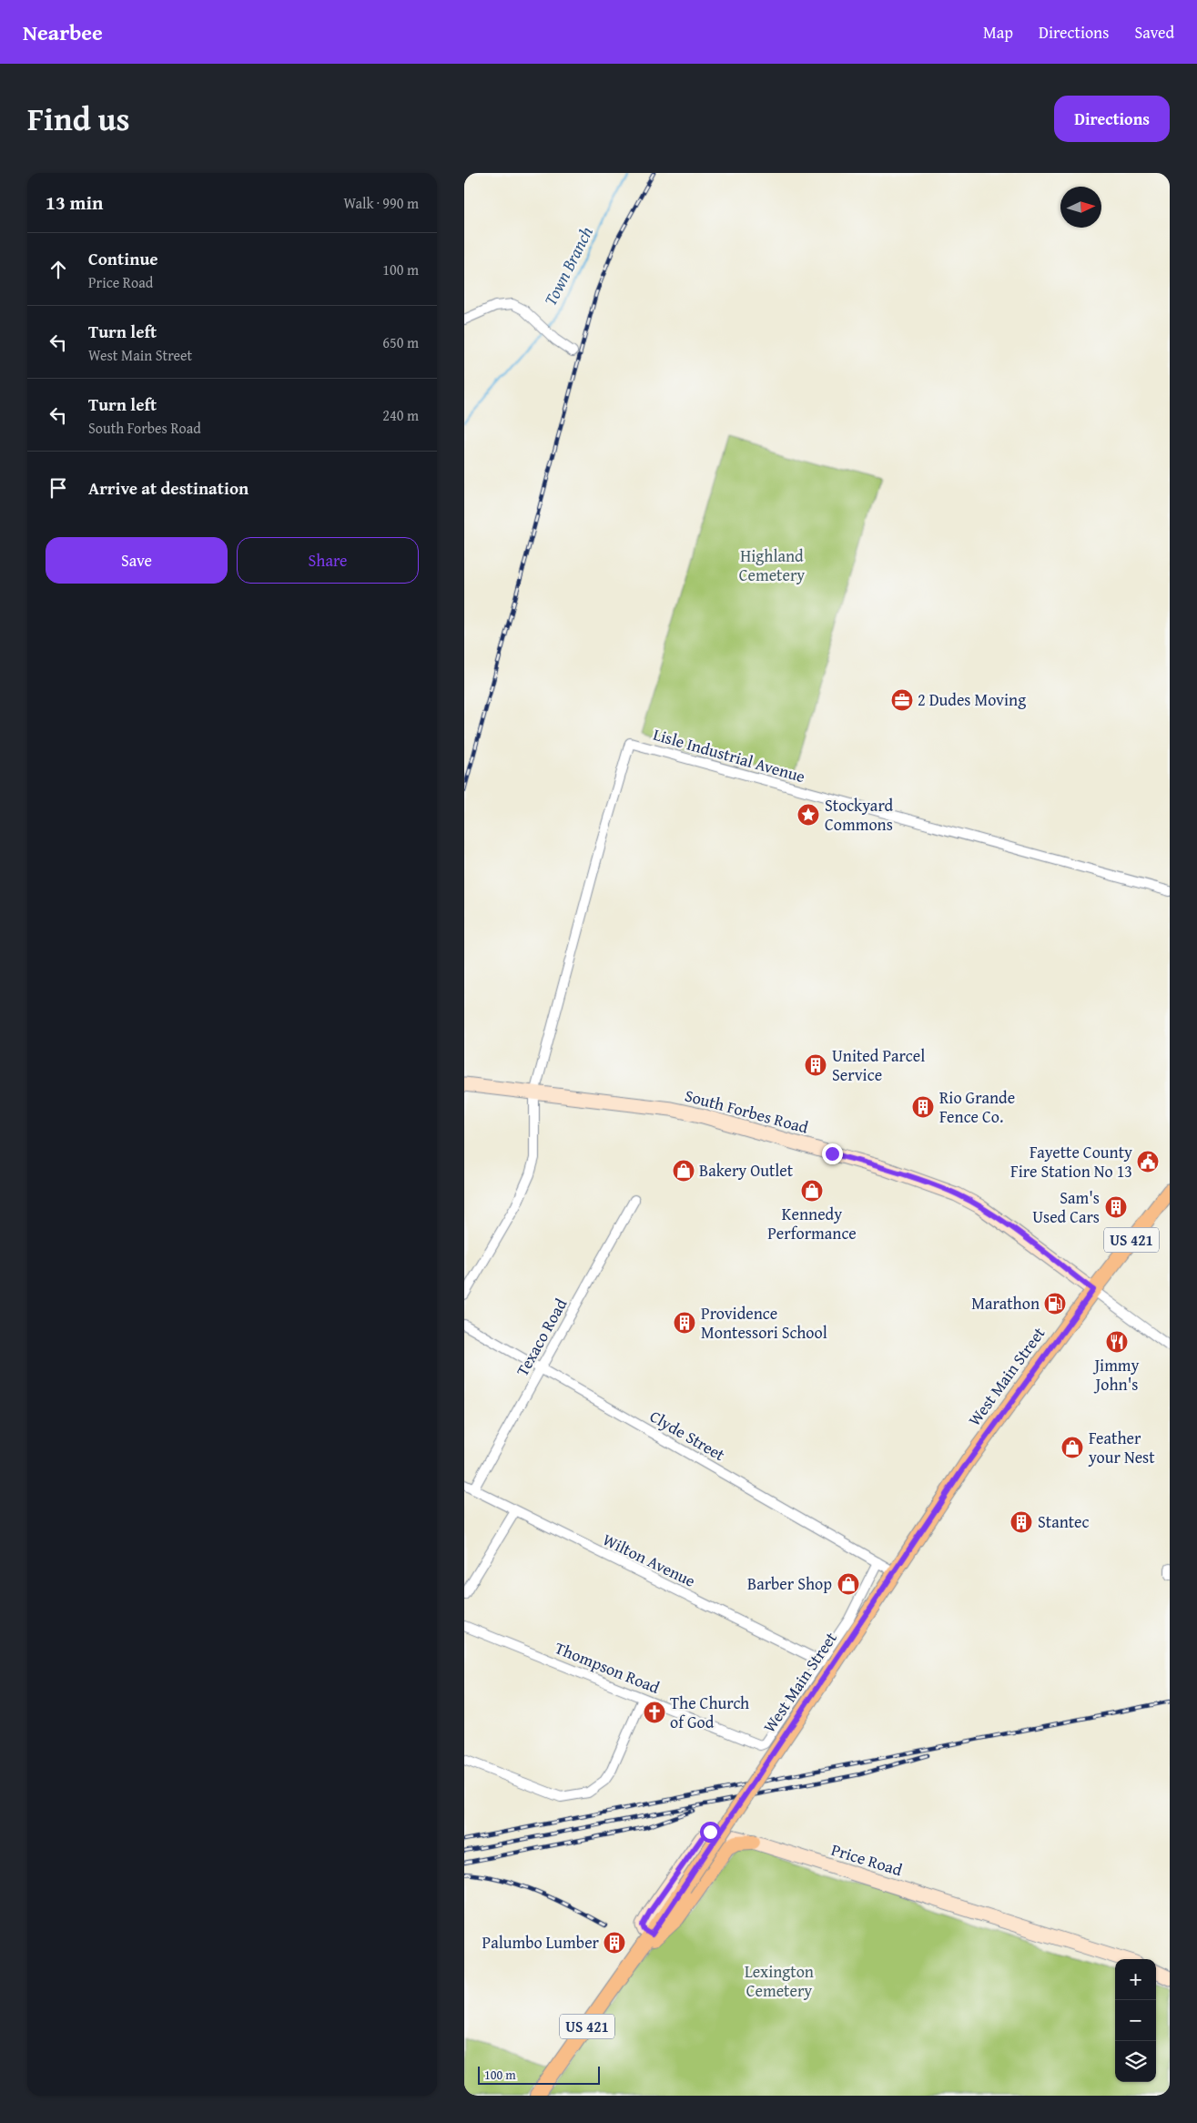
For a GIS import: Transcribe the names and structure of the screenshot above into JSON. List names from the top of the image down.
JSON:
{
  "streets": {
    "main road": [
      "South Forbes Road",
      "US 421",
      "West Main Street",
      "Price Road"
    ],
    "street": [
      "Lisle Industrial Avenue",
      "Texaco Road",
      "Clyde Street",
      "Wilton Avenue",
      "Thompson Road"
    ]
  },
  "crossings": [
    ["Lisle Industrial Avenue", "South Forbes Road"],
    ["South Forbes Road", "US 421"],
    ["South Forbes Road", "West Main Street"],
    ["US 421", "West Main Street"],
    ["Texaco Road", "Clyde Street"],
    ["Texaco Road", "Wilton Avenue"],
    ["West Main Street", "Clyde Street"],
    ["West Main Street", "Wilton Avenue"],
    ["West Main Street", "Thompson Road"],
    ["West Main Street", "Price Road"],
    ["Wilton Avenue", "Thompson Road"]
  ],
  "water": ["Town Branch"],
  "parks": ["Highland Cemetery", "Lexington Cemetery"],
  "places": {
    "office": ["2 Dudes Moving"],
    "place": ["Stockyard Commons"],
    "building": [
      "United Parcel Service",
      "Rio Grande Fence Co.",
      "Sam's Used Cars",
      "Providence Montessori School",
      "Stantec",
      "Palumbo Lumber"
    ],
    "public building": ["Fayette County Fire Station No 13"],
    "shop": [
      "Bakery Outlet",
      "Kennedy Performance",
      "Feather your Nest",
      "Barber Shop"
    ],
    "fuel station": ["Marathon"],
    "restaurant": ["Jimmy John's"],
    "church": ["The Church of God"]
  },
  "scale_bar": "100 m",
  "north": "right",
  "page": {
    "header": "Nearbee",
    "nav": ["Map", "Directions", "Saved"],
    "title": "Find us",
    "buttons": [
      "Directions",
      ["Save", "Share"]
    ],
    "heading": ["13 min", "Walk · 990 m"],
    "list": [
      ["Continue", "Price Road", "100 m"],
      ["Turn left", "West Main Street", "650 m"],
      ["Turn left", "South Forbes Road", "240 m"],
      "Arrive at destination"
    ],
    "map_buttons": ["+", "−"],
    "scale": "100 m"
  }
}
